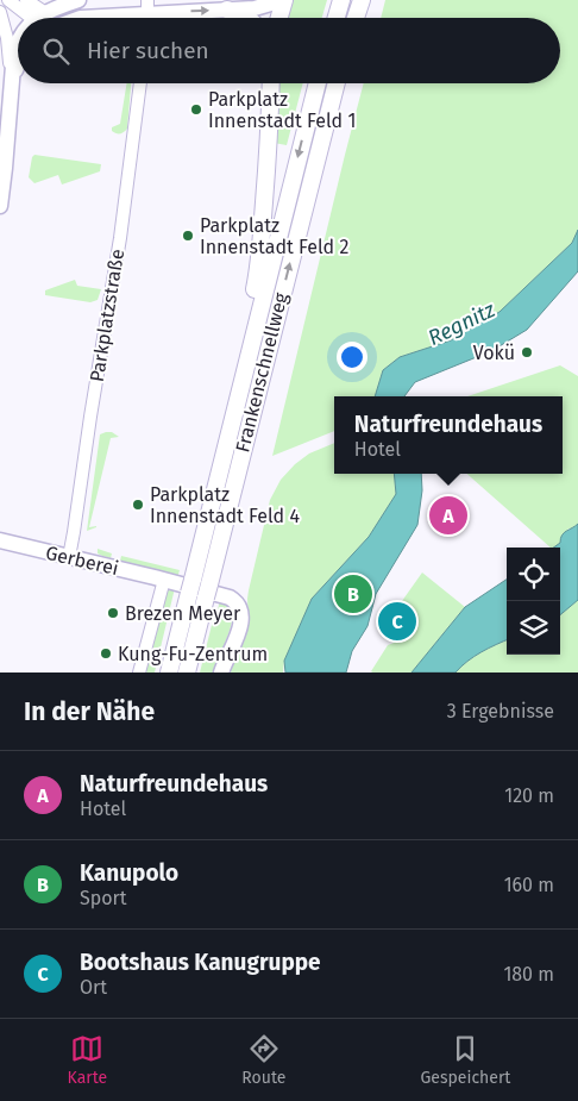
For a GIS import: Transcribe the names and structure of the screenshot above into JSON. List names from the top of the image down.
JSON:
{
  "streets": {
    "highway": ["Frankenschnellweg"],
    "main road": ["Gerberei"],
    "street": ["Parkplatzstraße"]
  },
  "crossings": [
    ["Parkplatzstraße", "Gerberei"]
  ],
  "water": ["Regnitz"],
  "places": [
    "Parkplatz Innenstadt Feld 1",
    "Parkplatz Innenstadt Feld 2",
    "Vokü",
    "Parkplatz Innenstadt Feld 4",
    "Brezen Meyer",
    "Kung-Fu-Zentrum"
  ],
  "page": {
    "search": "Hier suchen",
    "popup": ["Naturfreundehaus", "Hotel"],
    "pins": ["A", "B", "C"],
    "heading": ["In der Nähe", "3 Ergebnisse"],
    "list": [
      {
        "mark": "A",
        "name": "Naturfreundehaus",
        "note": "Hotel",
        "value": "120 m"
      },
      {
        "mark": "B",
        "name": "Kanupolo",
        "note": "Sport",
        "value": "160 m"
      },
      {
        "mark": "C",
        "name": "Bootshaus Kanugruppe",
        "note": "Ort",
        "value": "180 m"
      }
    ],
    "nav": ["Karte", "Route", "Gespeichert"]
  }
}
